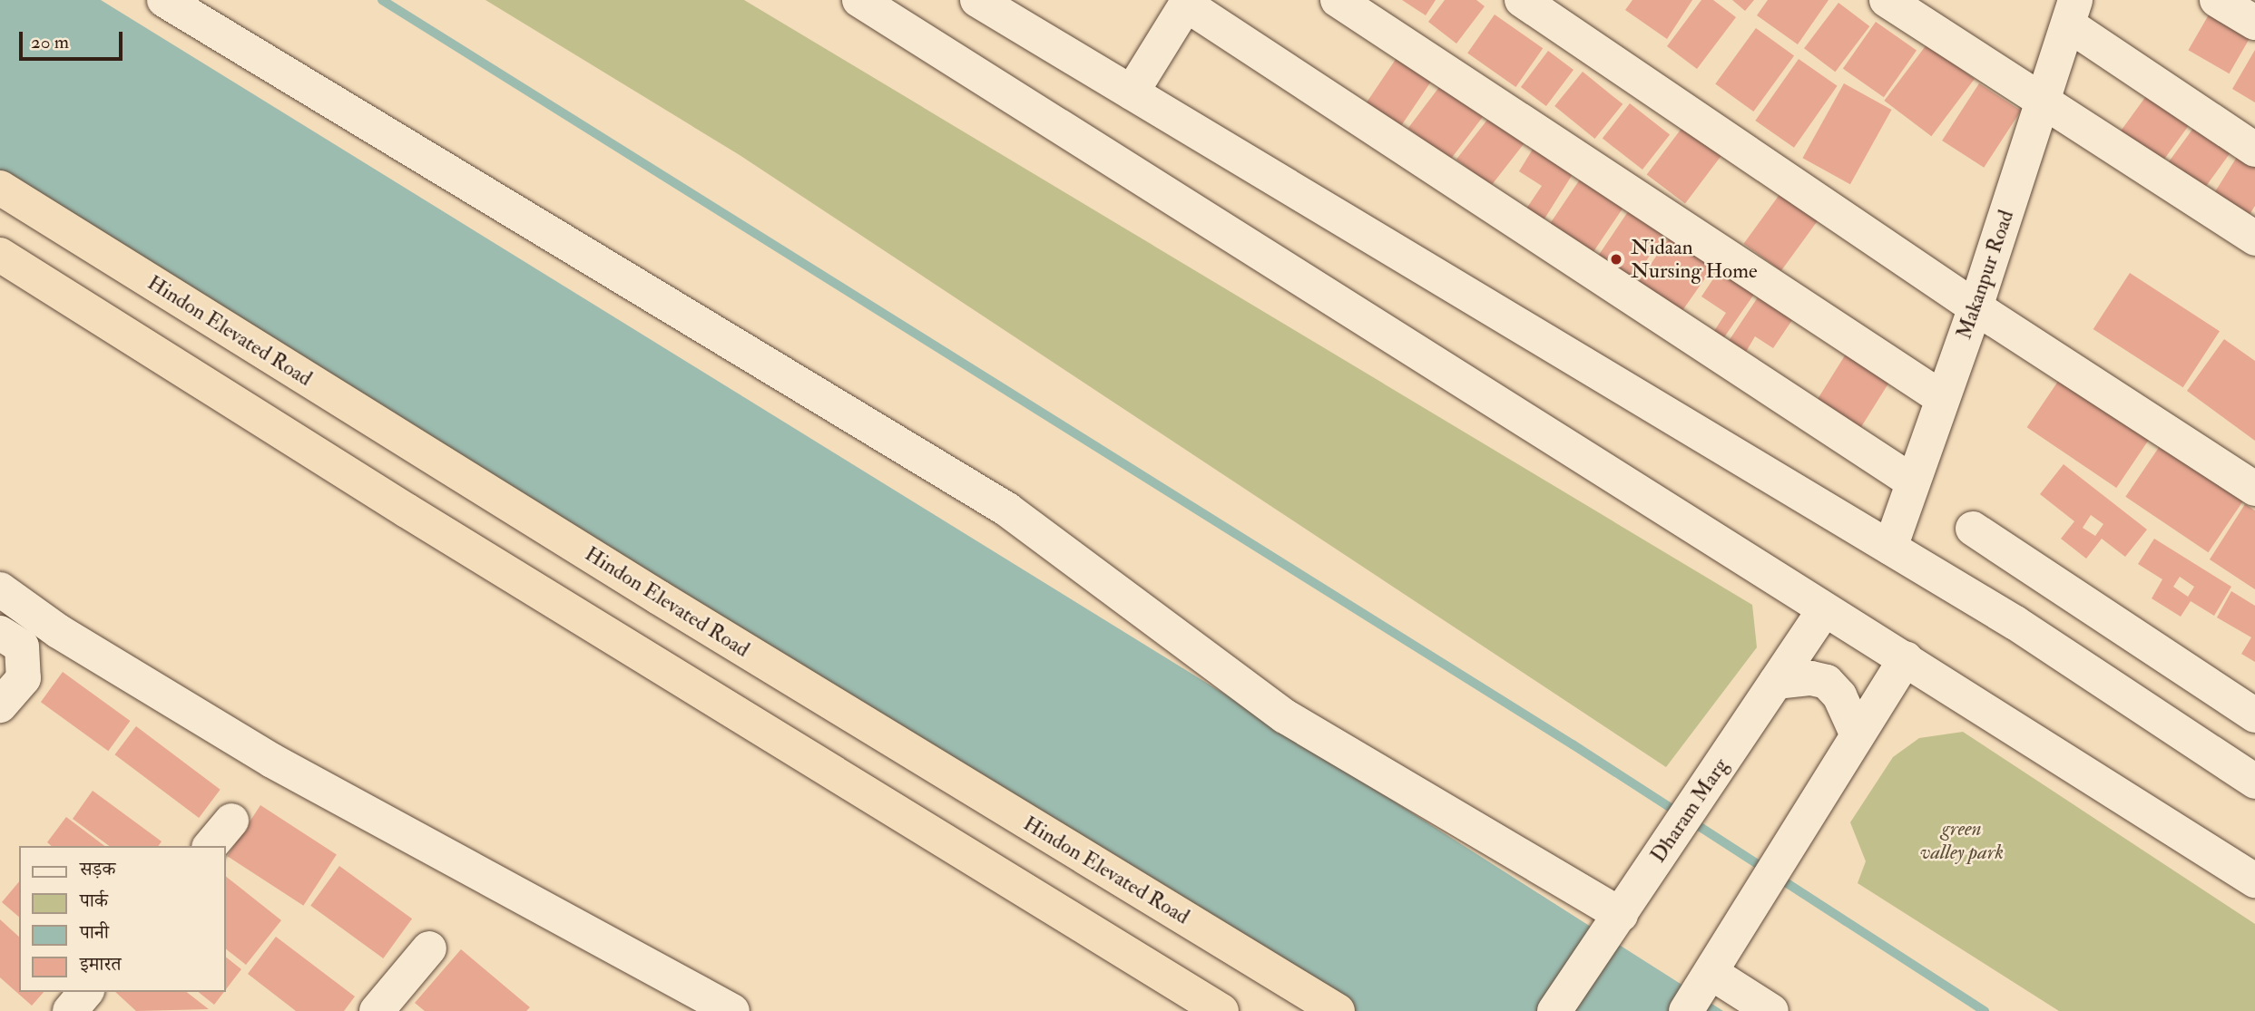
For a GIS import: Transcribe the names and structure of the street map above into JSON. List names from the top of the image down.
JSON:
{
  "streets": {
    "highway": ["Hindon Elevated Road"],
    "street": ["Makanpur Road", "Dharam Marg"]
  },
  "parks": ["green valley park"],
  "places": ["Nidaan Nursing Home"],
  "legend": [
    "सड़क",
    "पार्क",
    "पानी",
    "इमारत"
  ],
  "scale_bar": "20 m"
}
